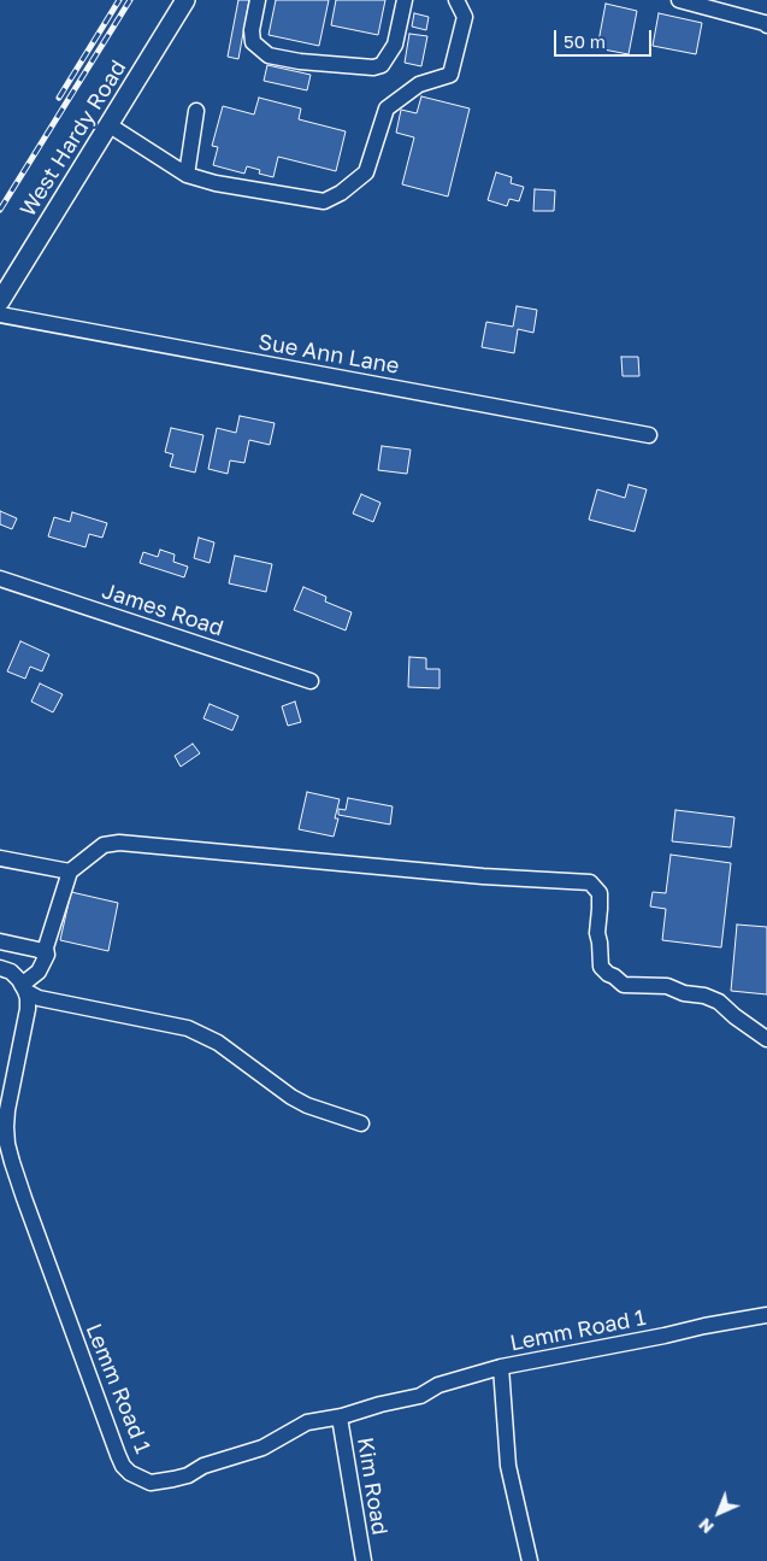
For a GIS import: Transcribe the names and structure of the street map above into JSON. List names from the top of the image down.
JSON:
{
  "streets": {
    "main road": ["West Hardy Road"],
    "street": [
      "Sue Ann Lane",
      "James Road",
      "Lemm Road 1",
      "Kim Road"
    ]
  },
  "crossings": [
    ["Lemm Road 1", "Kim Road"]
  ],
  "scale_bar": "50 m",
  "north": "bottom left"
}
